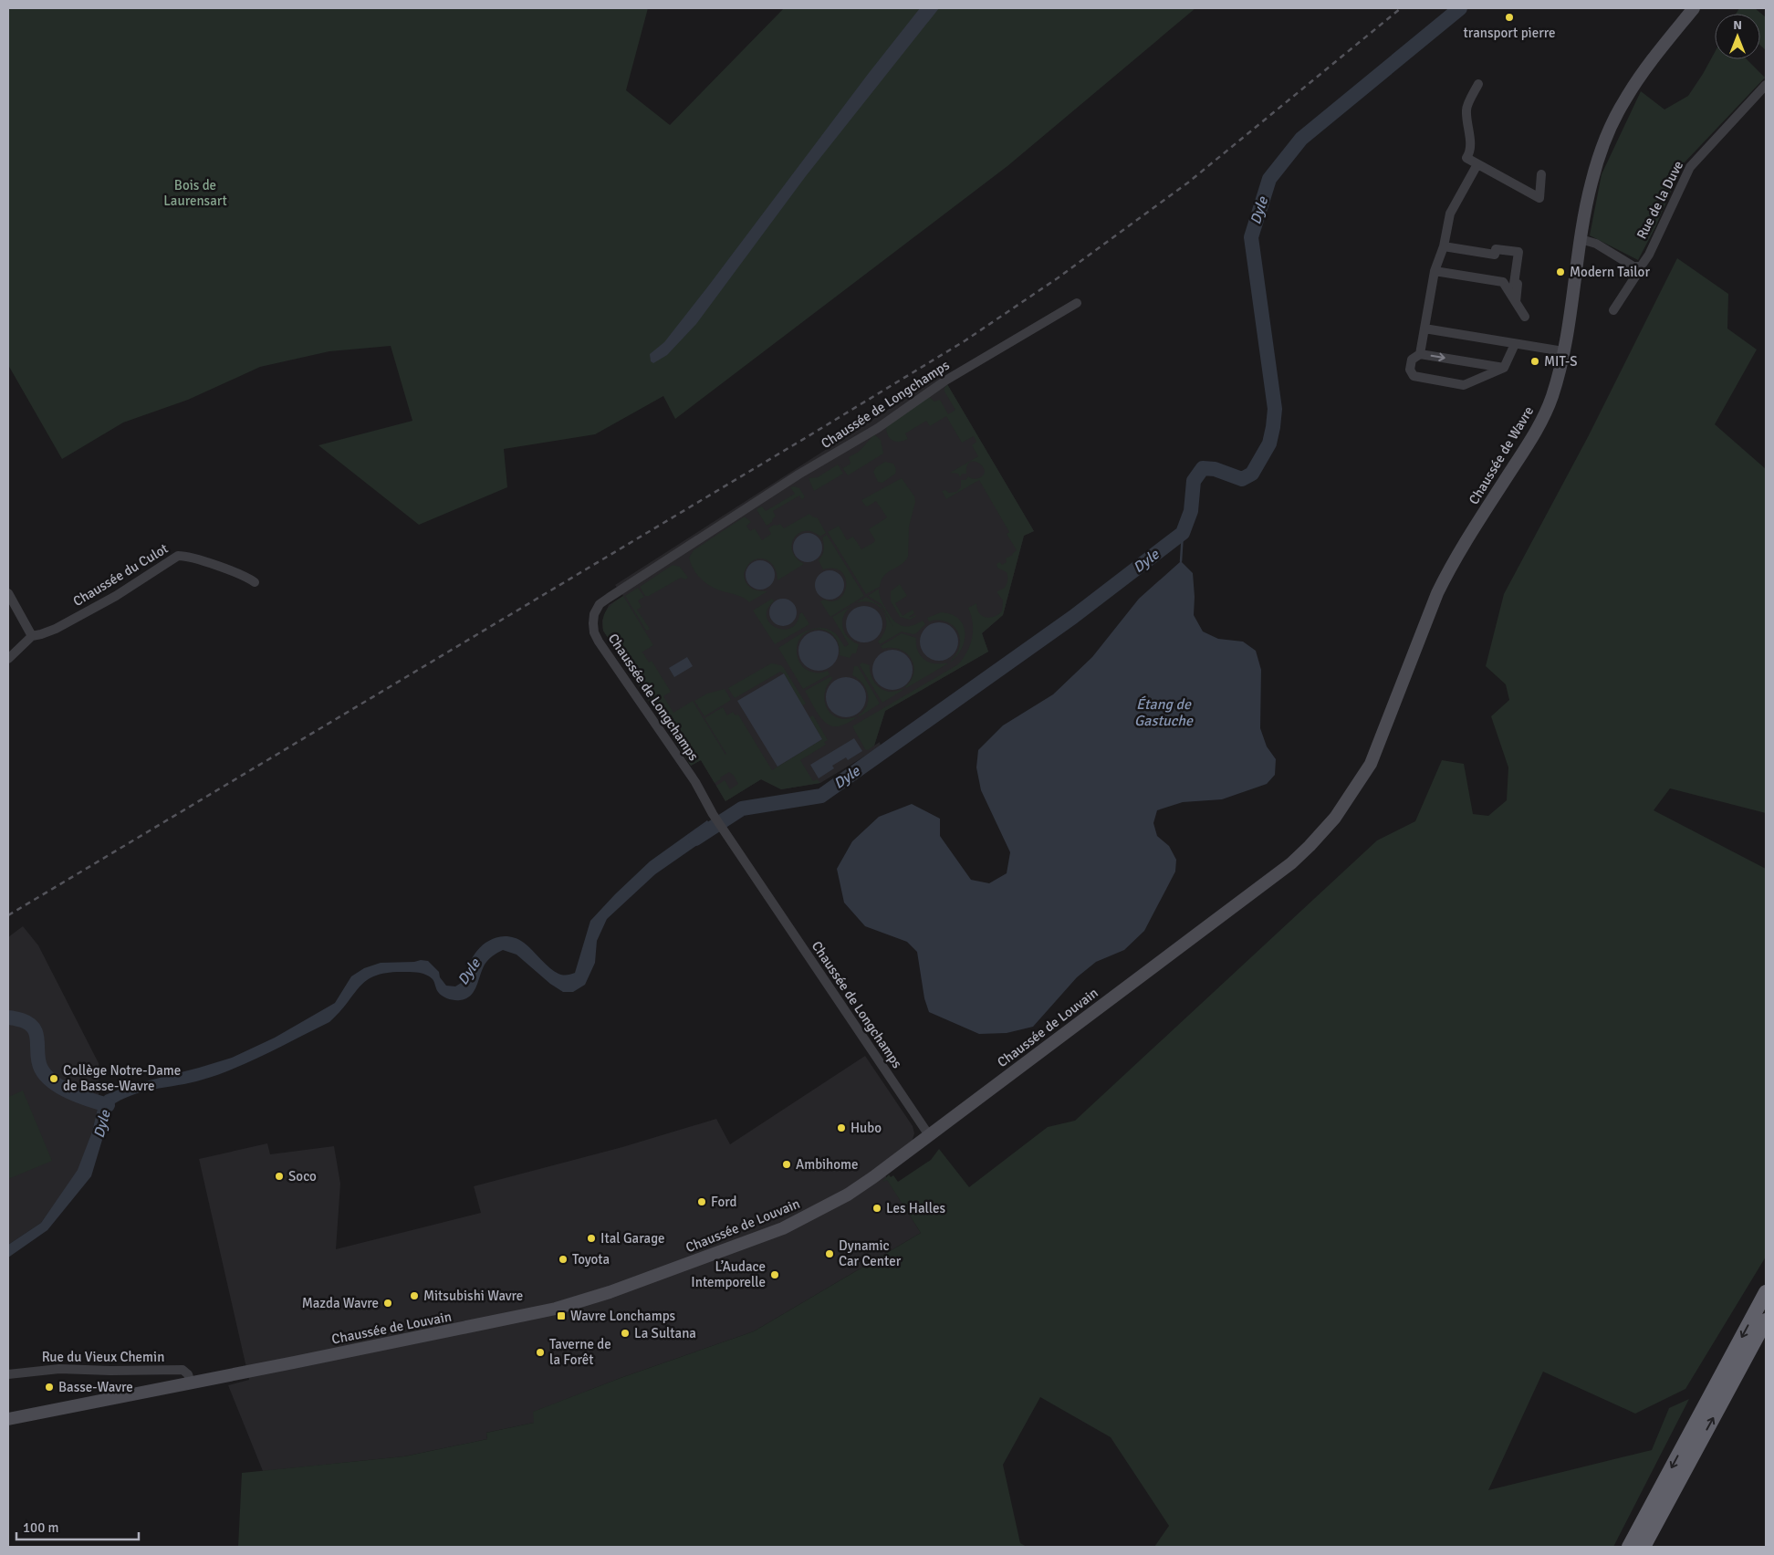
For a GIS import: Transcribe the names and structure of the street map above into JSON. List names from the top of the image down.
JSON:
{
  "streets": {
    "main road": ["Chaussée de Wavre", "Chaussée de Louvain"],
    "street": [
      "Rue de la Duve",
      "Chaussée de Longchamps",
      "Chaussée du Culot",
      "Rue du Vieux Chemin"
    ]
  },
  "crossings": [
    ["Chaussée de Longchamps", "Chaussée de Louvain"],
    ["Chaussée de Wavre", "Chaussée de Louvain"],
    ["Chaussée de Louvain", "Rue du Vieux Chemin"]
  ],
  "water": ["Dyle", "Étang de Gastuche"],
  "parks": ["Bois de Laurensart"],
  "places": {
    "other": [
      "transport pierre",
      "Modern Tailor",
      "MIT-S",
      "Collège Notre-Dame de Basse-Wavre",
      "Hubo",
      "Ambihome",
      "Soco",
      "Ford",
      "Les Halles",
      "Ital Garage",
      "Dynamic Car Center",
      "Toyota",
      "L’Audace Intemporelle",
      "Mitsubishi Wavre",
      "Mazda Wavre",
      "La Sultana",
      "Taverne de la Forêt",
      "Basse-Wavre"
    ],
    "transit": ["Wavre Lonchamps"]
  },
  "scale_bar": "100 m",
  "north": "top"
}
